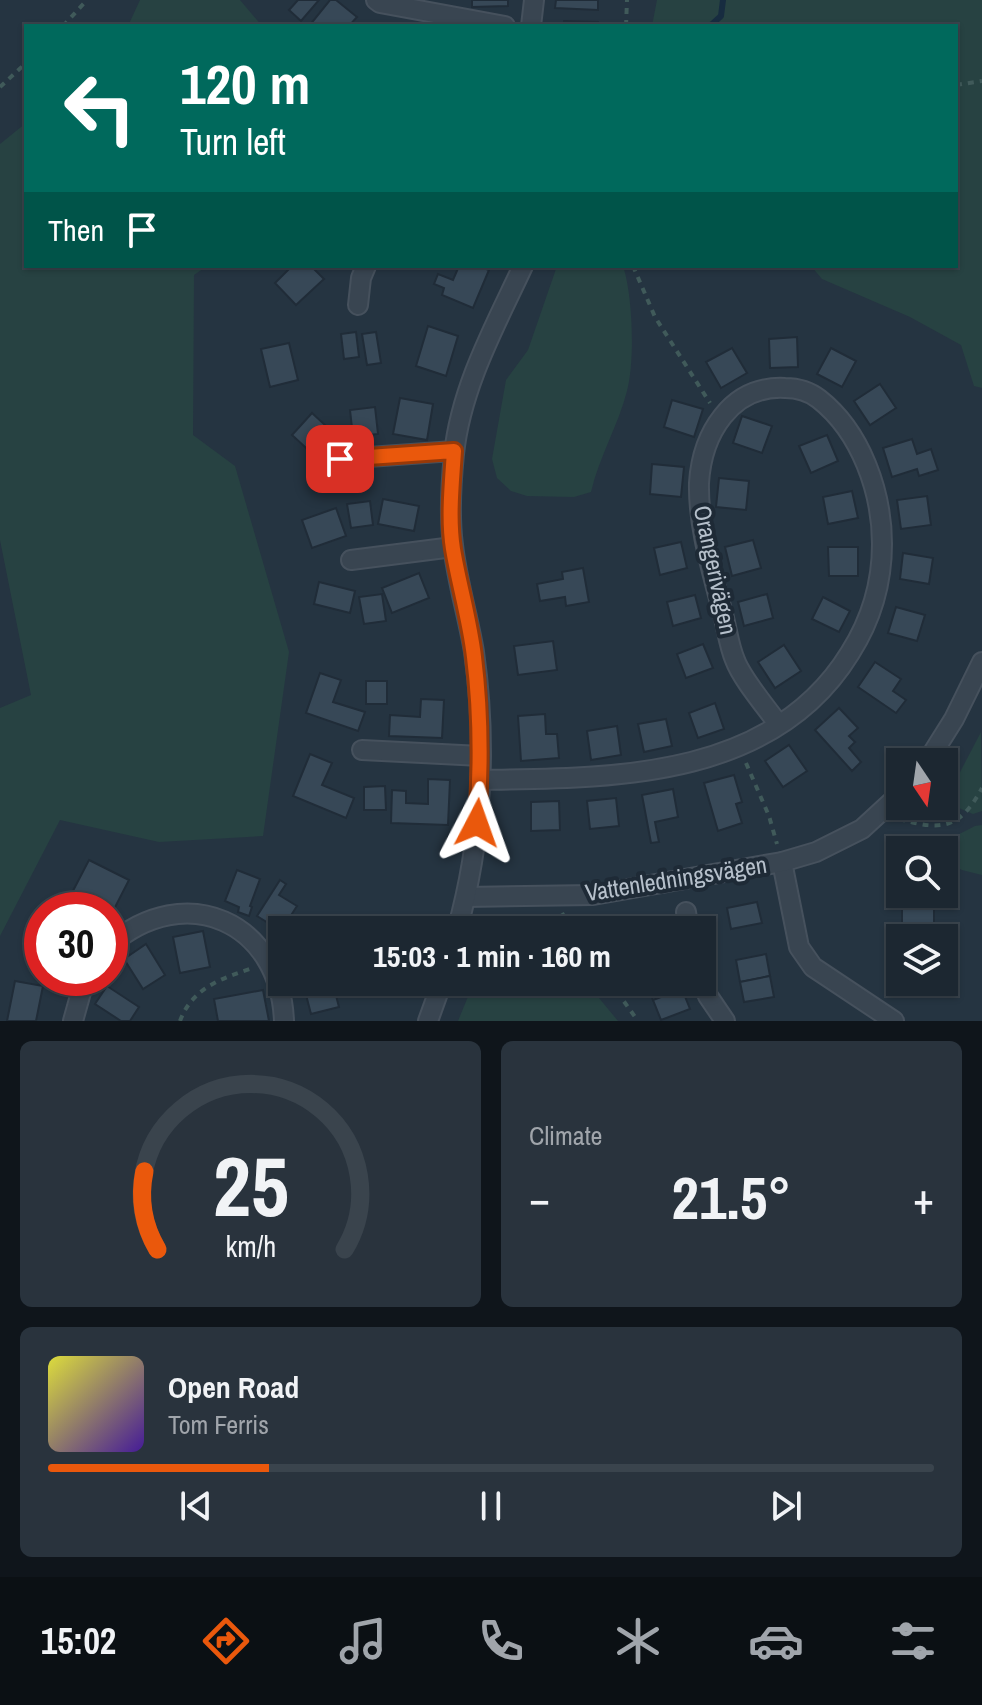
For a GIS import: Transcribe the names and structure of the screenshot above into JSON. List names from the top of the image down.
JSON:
{
  "streets": {
    "street": ["Orangerivägen", "Vattenledningsvägen"]
  },
  "north": "bottom",
  "page": {
    "turn": ["120 m", "Turn left"],
    "then": "Then",
    "limit": "30",
    "trip": "15:03 · 1 min · 160 m",
    "tile": "Climate",
    "heat": ["−", "21.5°", "+"],
    "song": ["Open Road", "Tom Ferris"],
    "tabs": "15:02",
    "gauge": ["25", "km/h"]
  }
}
